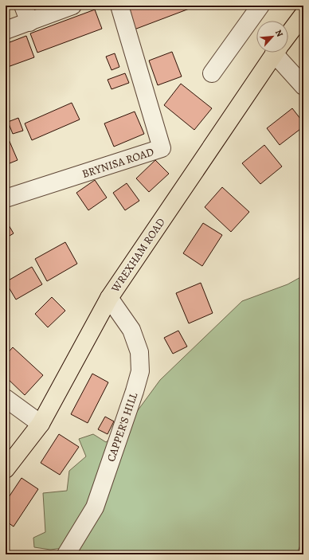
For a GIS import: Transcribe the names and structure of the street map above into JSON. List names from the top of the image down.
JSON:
{
  "streets": {
    "main road": ["WREXHAM ROAD"],
    "street": ["BRYNISA ROAD", "CAPPER'S HILL"]
  },
  "crossings": [
    ["WREXHAM ROAD", "CAPPER'S HILL"]
  ],
  "north": "top right"
}
